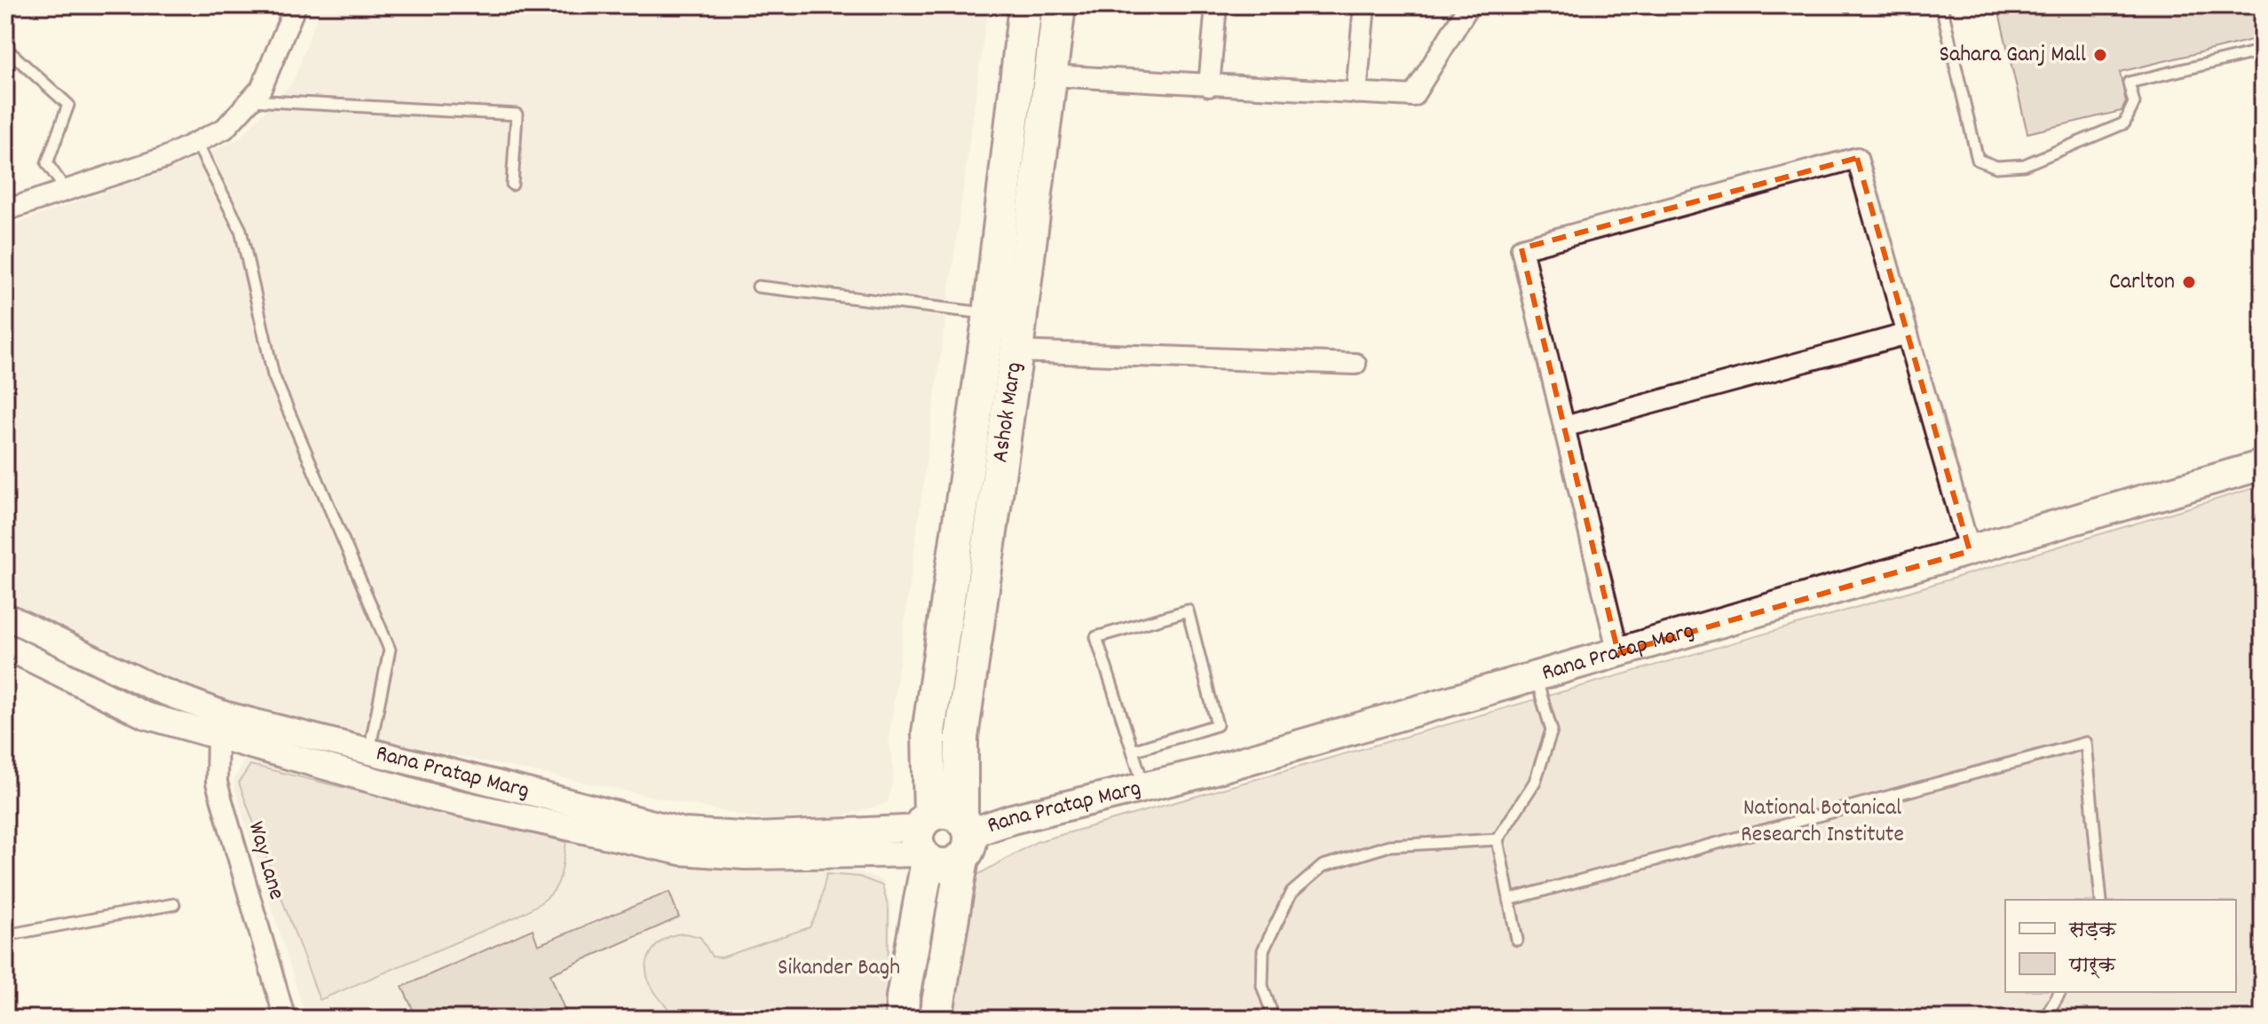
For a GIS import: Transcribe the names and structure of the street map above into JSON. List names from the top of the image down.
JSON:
{
  "streets": {
    "main road": ["Ashok Marg", "Rana Pratap Marg"],
    "street": ["Way Lane"]
  },
  "crossings": [
    ["Ashok Marg", "Rana Pratap Marg"],
    ["Rana Pratap Marg", "Way Lane"]
  ],
  "parks": ["National Botanical Research Institute", "Sikander Bagh"],
  "places": ["Sahara Ganj Mall", "Carlton"],
  "legend": ["सड़क", "पार्क"]
}
